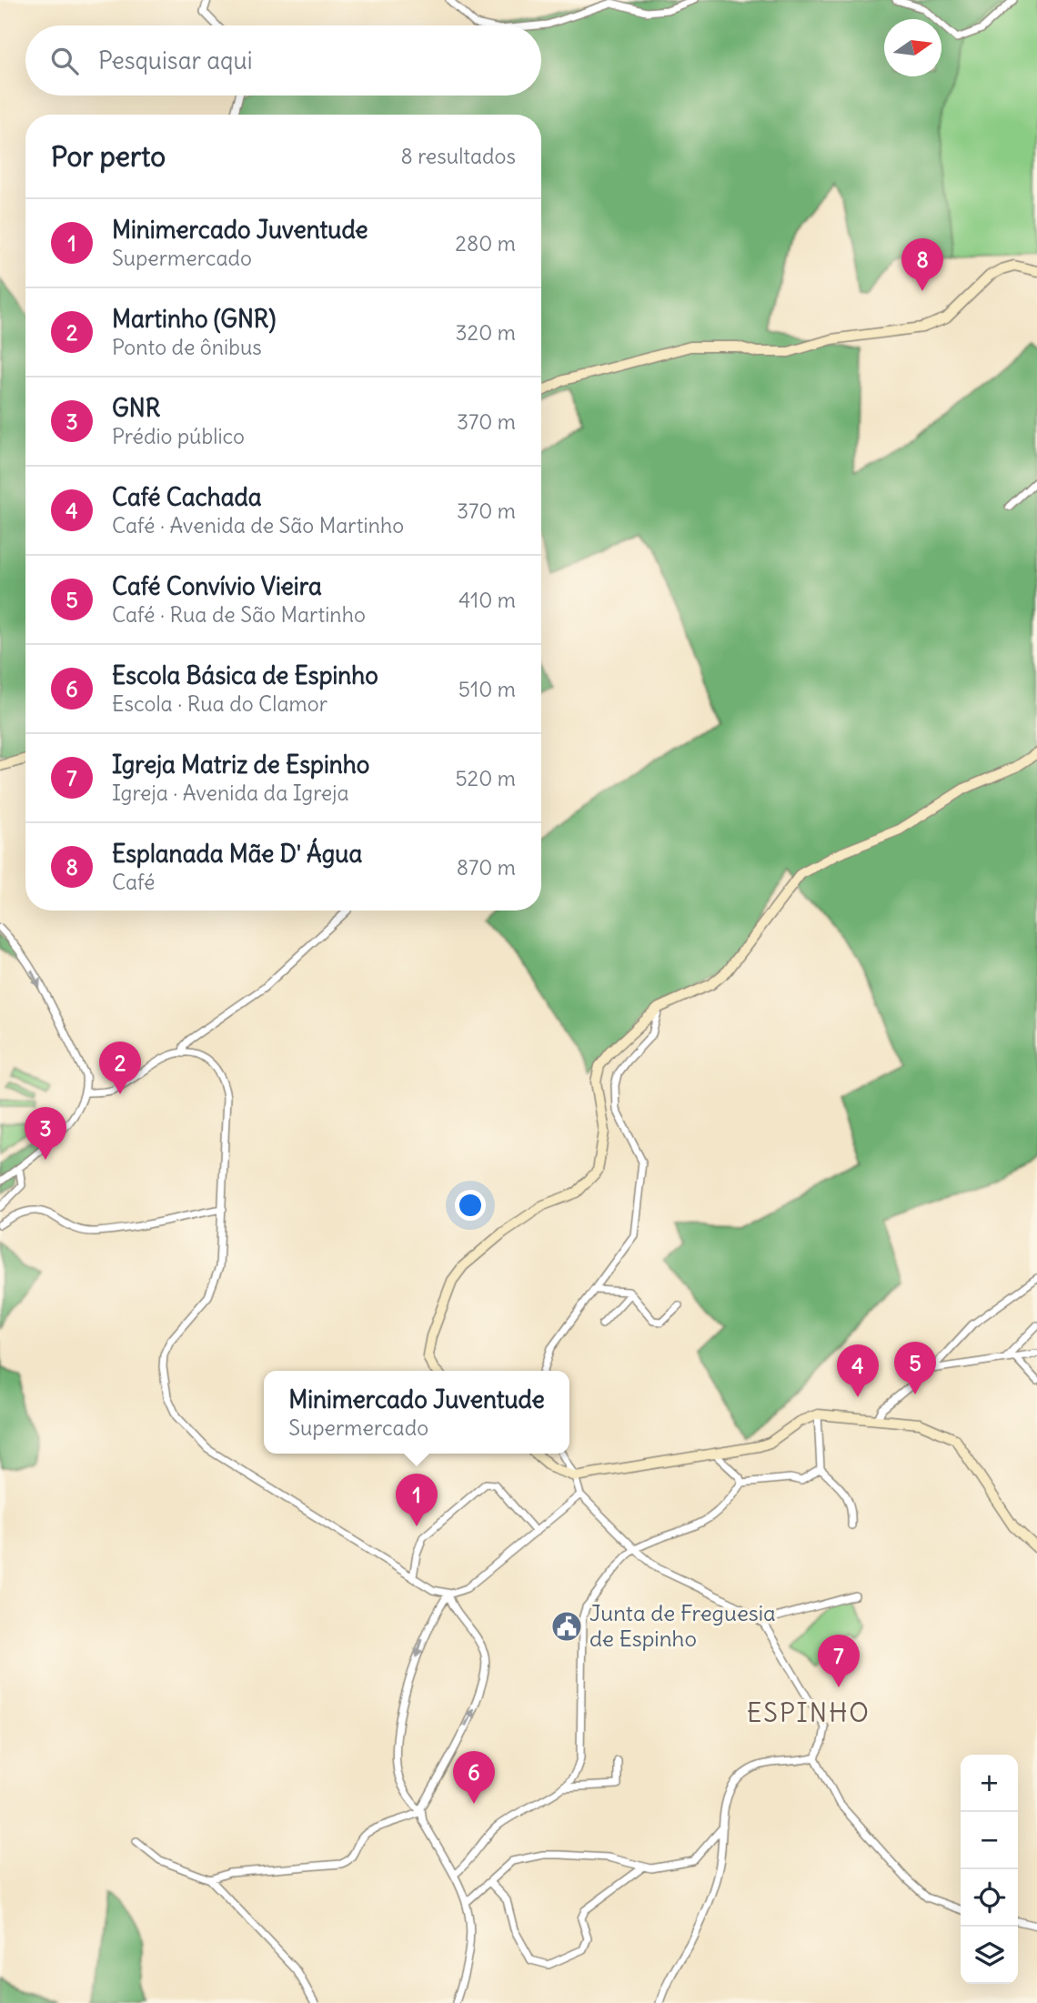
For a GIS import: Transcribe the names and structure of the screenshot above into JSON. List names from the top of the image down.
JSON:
{
  "districts": ["ESPINHO"],
  "places": {
    "public building": ["Junta de Freguesia de Espinho"]
  },
  "north": "right",
  "page": {
    "search": "Pesquisar aqui",
    "heading": ["Por perto", "8 resultados"],
    "list": [
      {
        "mark": "1",
        "name": "Minimercado Juventude",
        "note": "Supermercado",
        "value": "280 m"
      },
      {
        "mark": "2",
        "name": "Martinho (GNR)",
        "note": "Ponto de ônibus",
        "value": "320 m"
      },
      {
        "mark": "3",
        "name": "GNR",
        "note": "Prédio público",
        "value": "370 m"
      },
      {
        "mark": "4",
        "name": "Café Cachada",
        "note": "Café · Avenida de São Martinho",
        "value": "370 m"
      },
      {
        "mark": "5",
        "name": "Café Convívio Vieira",
        "note": "Café · Rua de São Martinho",
        "value": "410 m"
      },
      {
        "mark": "6",
        "name": "Escola Básica de Espinho",
        "note": "Escola · Rua do Clamor",
        "value": "510 m"
      },
      {
        "mark": "7",
        "name": "Igreja Matriz de Espinho",
        "note": "Igreja · Avenida da Igreja",
        "value": "520 m"
      },
      {
        "mark": "8",
        "name": "Esplanada Mãe D' Água",
        "note": "Café",
        "value": "870 m"
      }
    ],
    "pins": [
      "8",
      "2",
      "3",
      "5",
      "4",
      "1",
      "7",
      "6"
    ],
    "popup": ["Minimercado Juventude", "Supermercado"],
    "map_buttons": ["+", "−"]
  }
}
